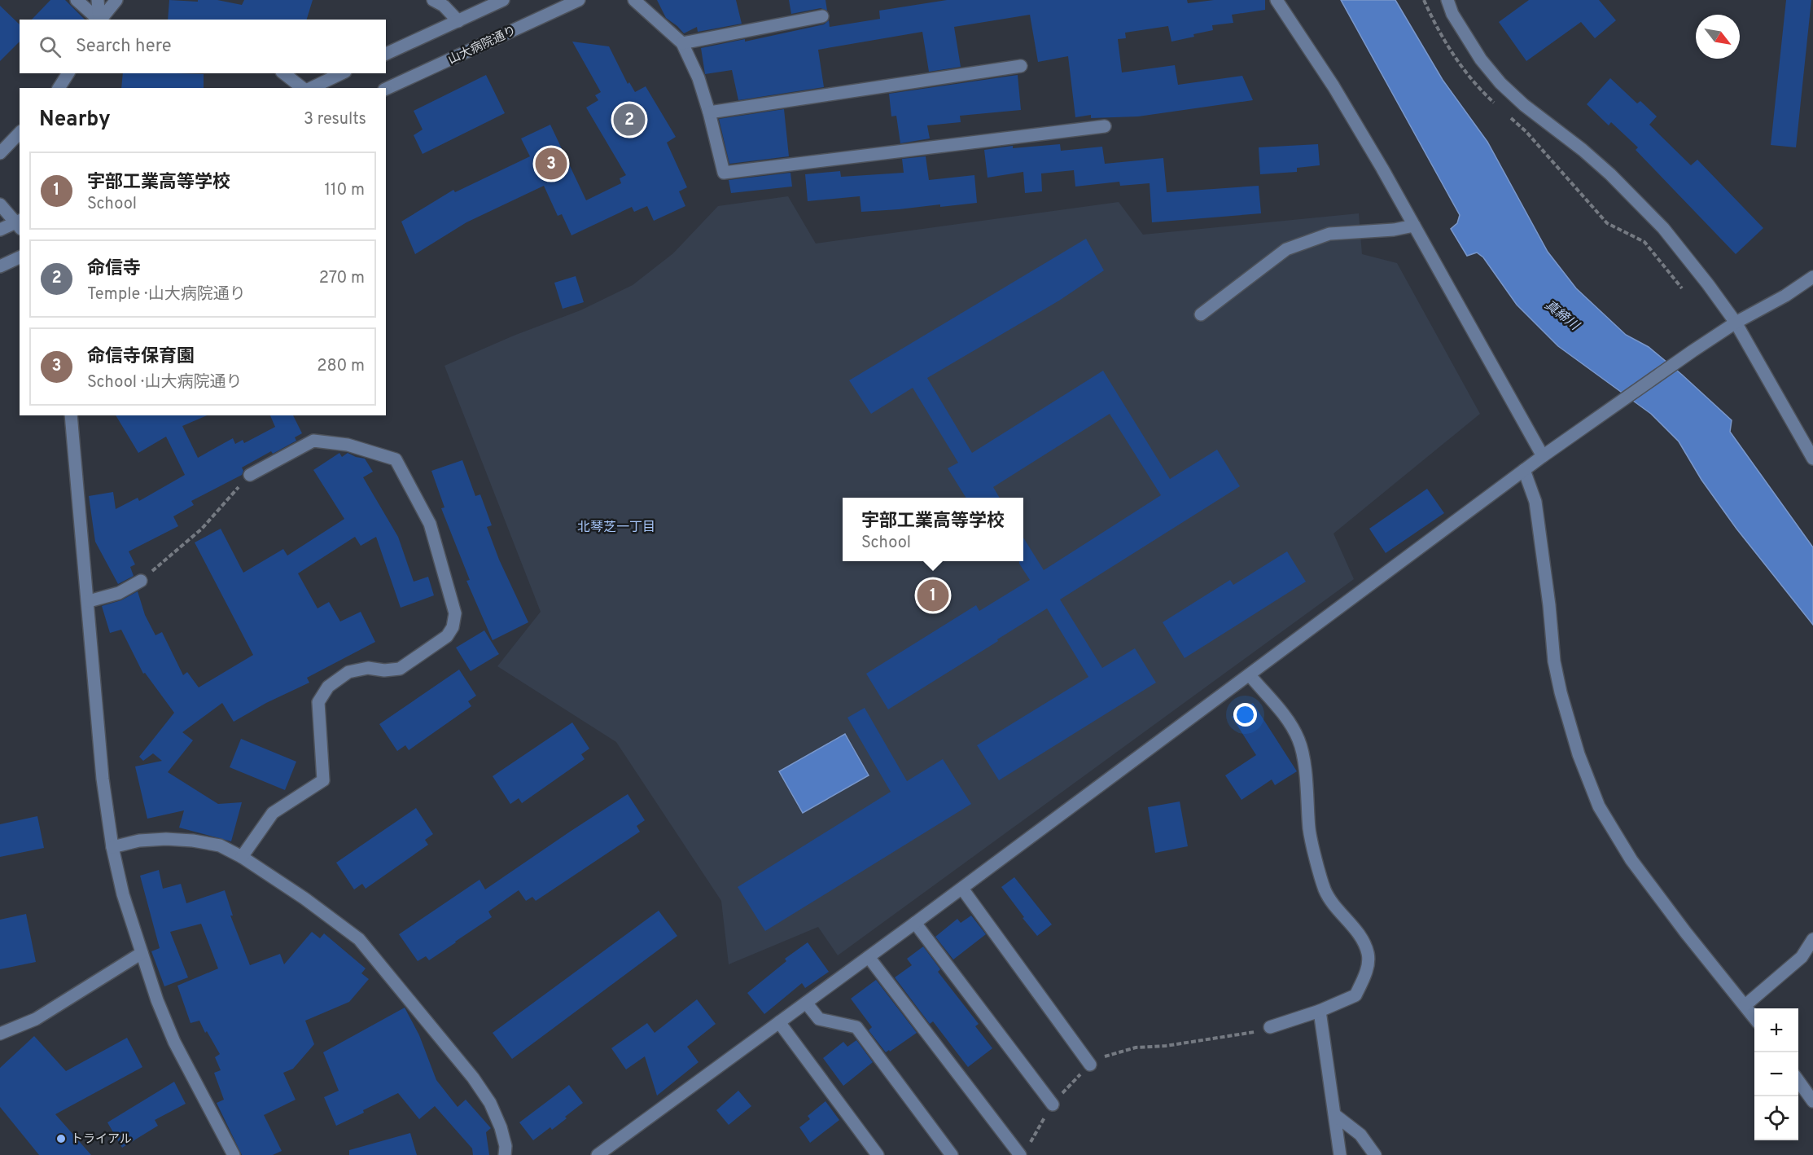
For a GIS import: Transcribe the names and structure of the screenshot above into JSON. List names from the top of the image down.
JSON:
{
  "streets": {
    "street": ["山大病院通り"]
  },
  "districts": ["北琴芝一丁目"],
  "water": ["真締川"],
  "places": ["トライアル"],
  "north": "bottom right",
  "page": {
    "search": "Search here",
    "heading": ["Nearby", "3 results"],
    "pins": ["2", "3", "1"],
    "list": [
      {
        "mark": "1",
        "name": "宇部工業高等学校",
        "note": "School",
        "value": "110 m"
      },
      {
        "mark": "2",
        "name": "命信寺",
        "note": "Temple · 山大病院通り",
        "value": "270 m"
      },
      {
        "mark": "3",
        "name": "命信寺保育園",
        "note": "School · 山大病院通り",
        "value": "280 m"
      }
    ],
    "popup": ["宇部工業高等学校", "School"],
    "map_buttons": ["+", "−"]
  }
}
